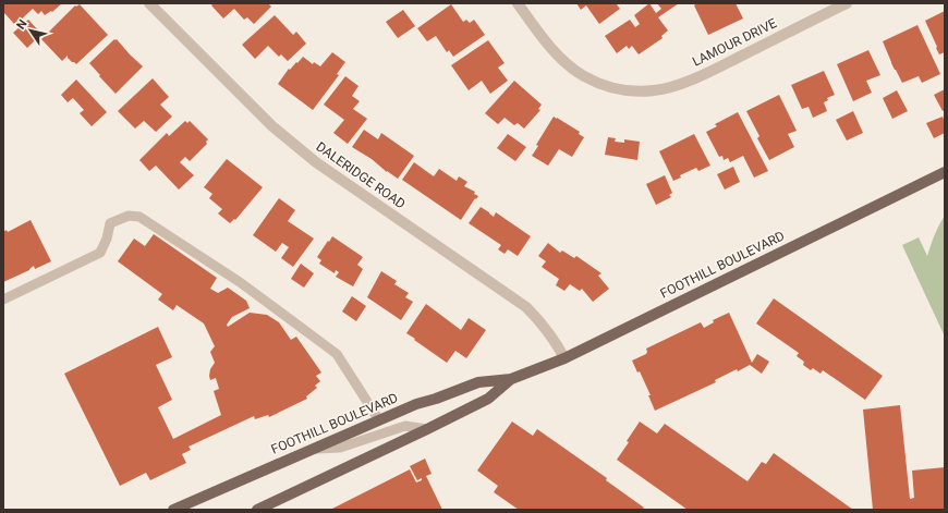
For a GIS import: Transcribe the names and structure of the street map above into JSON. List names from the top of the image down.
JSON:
{
  "streets": {
    "main road": ["FOOTHILL BOULEVARD"],
    "street": ["LAMOUR DRIVE", "DALERIDGE ROAD"]
  },
  "crossings": [
    ["DALERIDGE ROAD", "FOOTHILL BOULEVARD"]
  ],
  "north": "top left"
}
